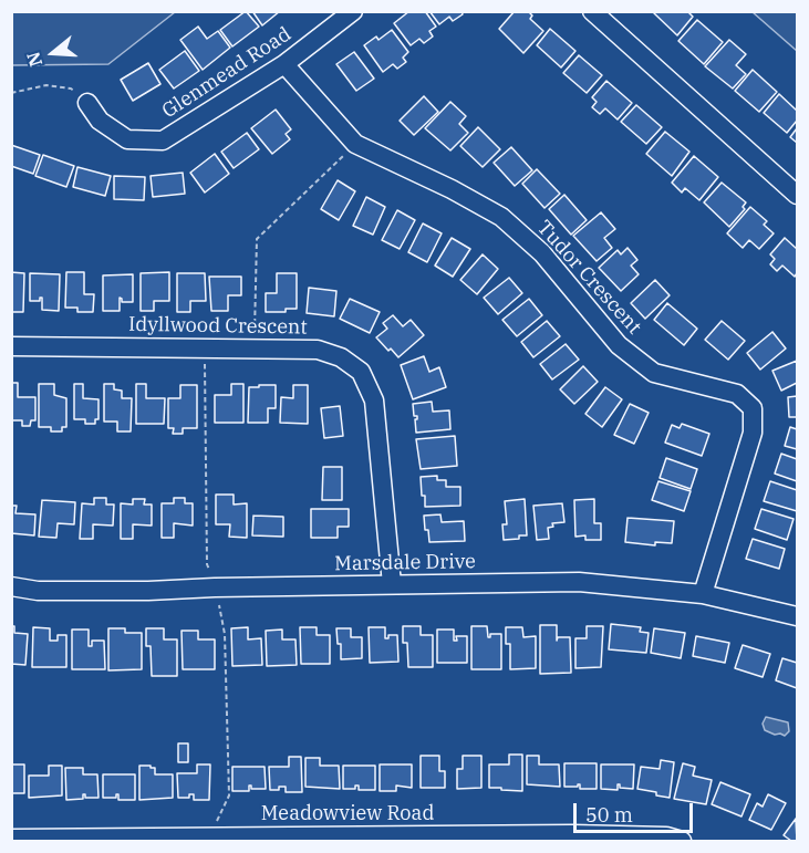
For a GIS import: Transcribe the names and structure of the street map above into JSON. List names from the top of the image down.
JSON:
{
  "streets": {
    "street": [
      "Glenmead Road",
      "Tudor Crescent",
      "Idyllwood Crescent",
      "Marsdale Drive",
      "Meadowview Road"
    ]
  },
  "crossings": [
    ["Glenmead Road", "Tudor Crescent"],
    ["Tudor Crescent", "Marsdale Drive"],
    ["Idyllwood Crescent", "Marsdale Drive"]
  ],
  "scale_bar": "50 m",
  "north": "left"
}
